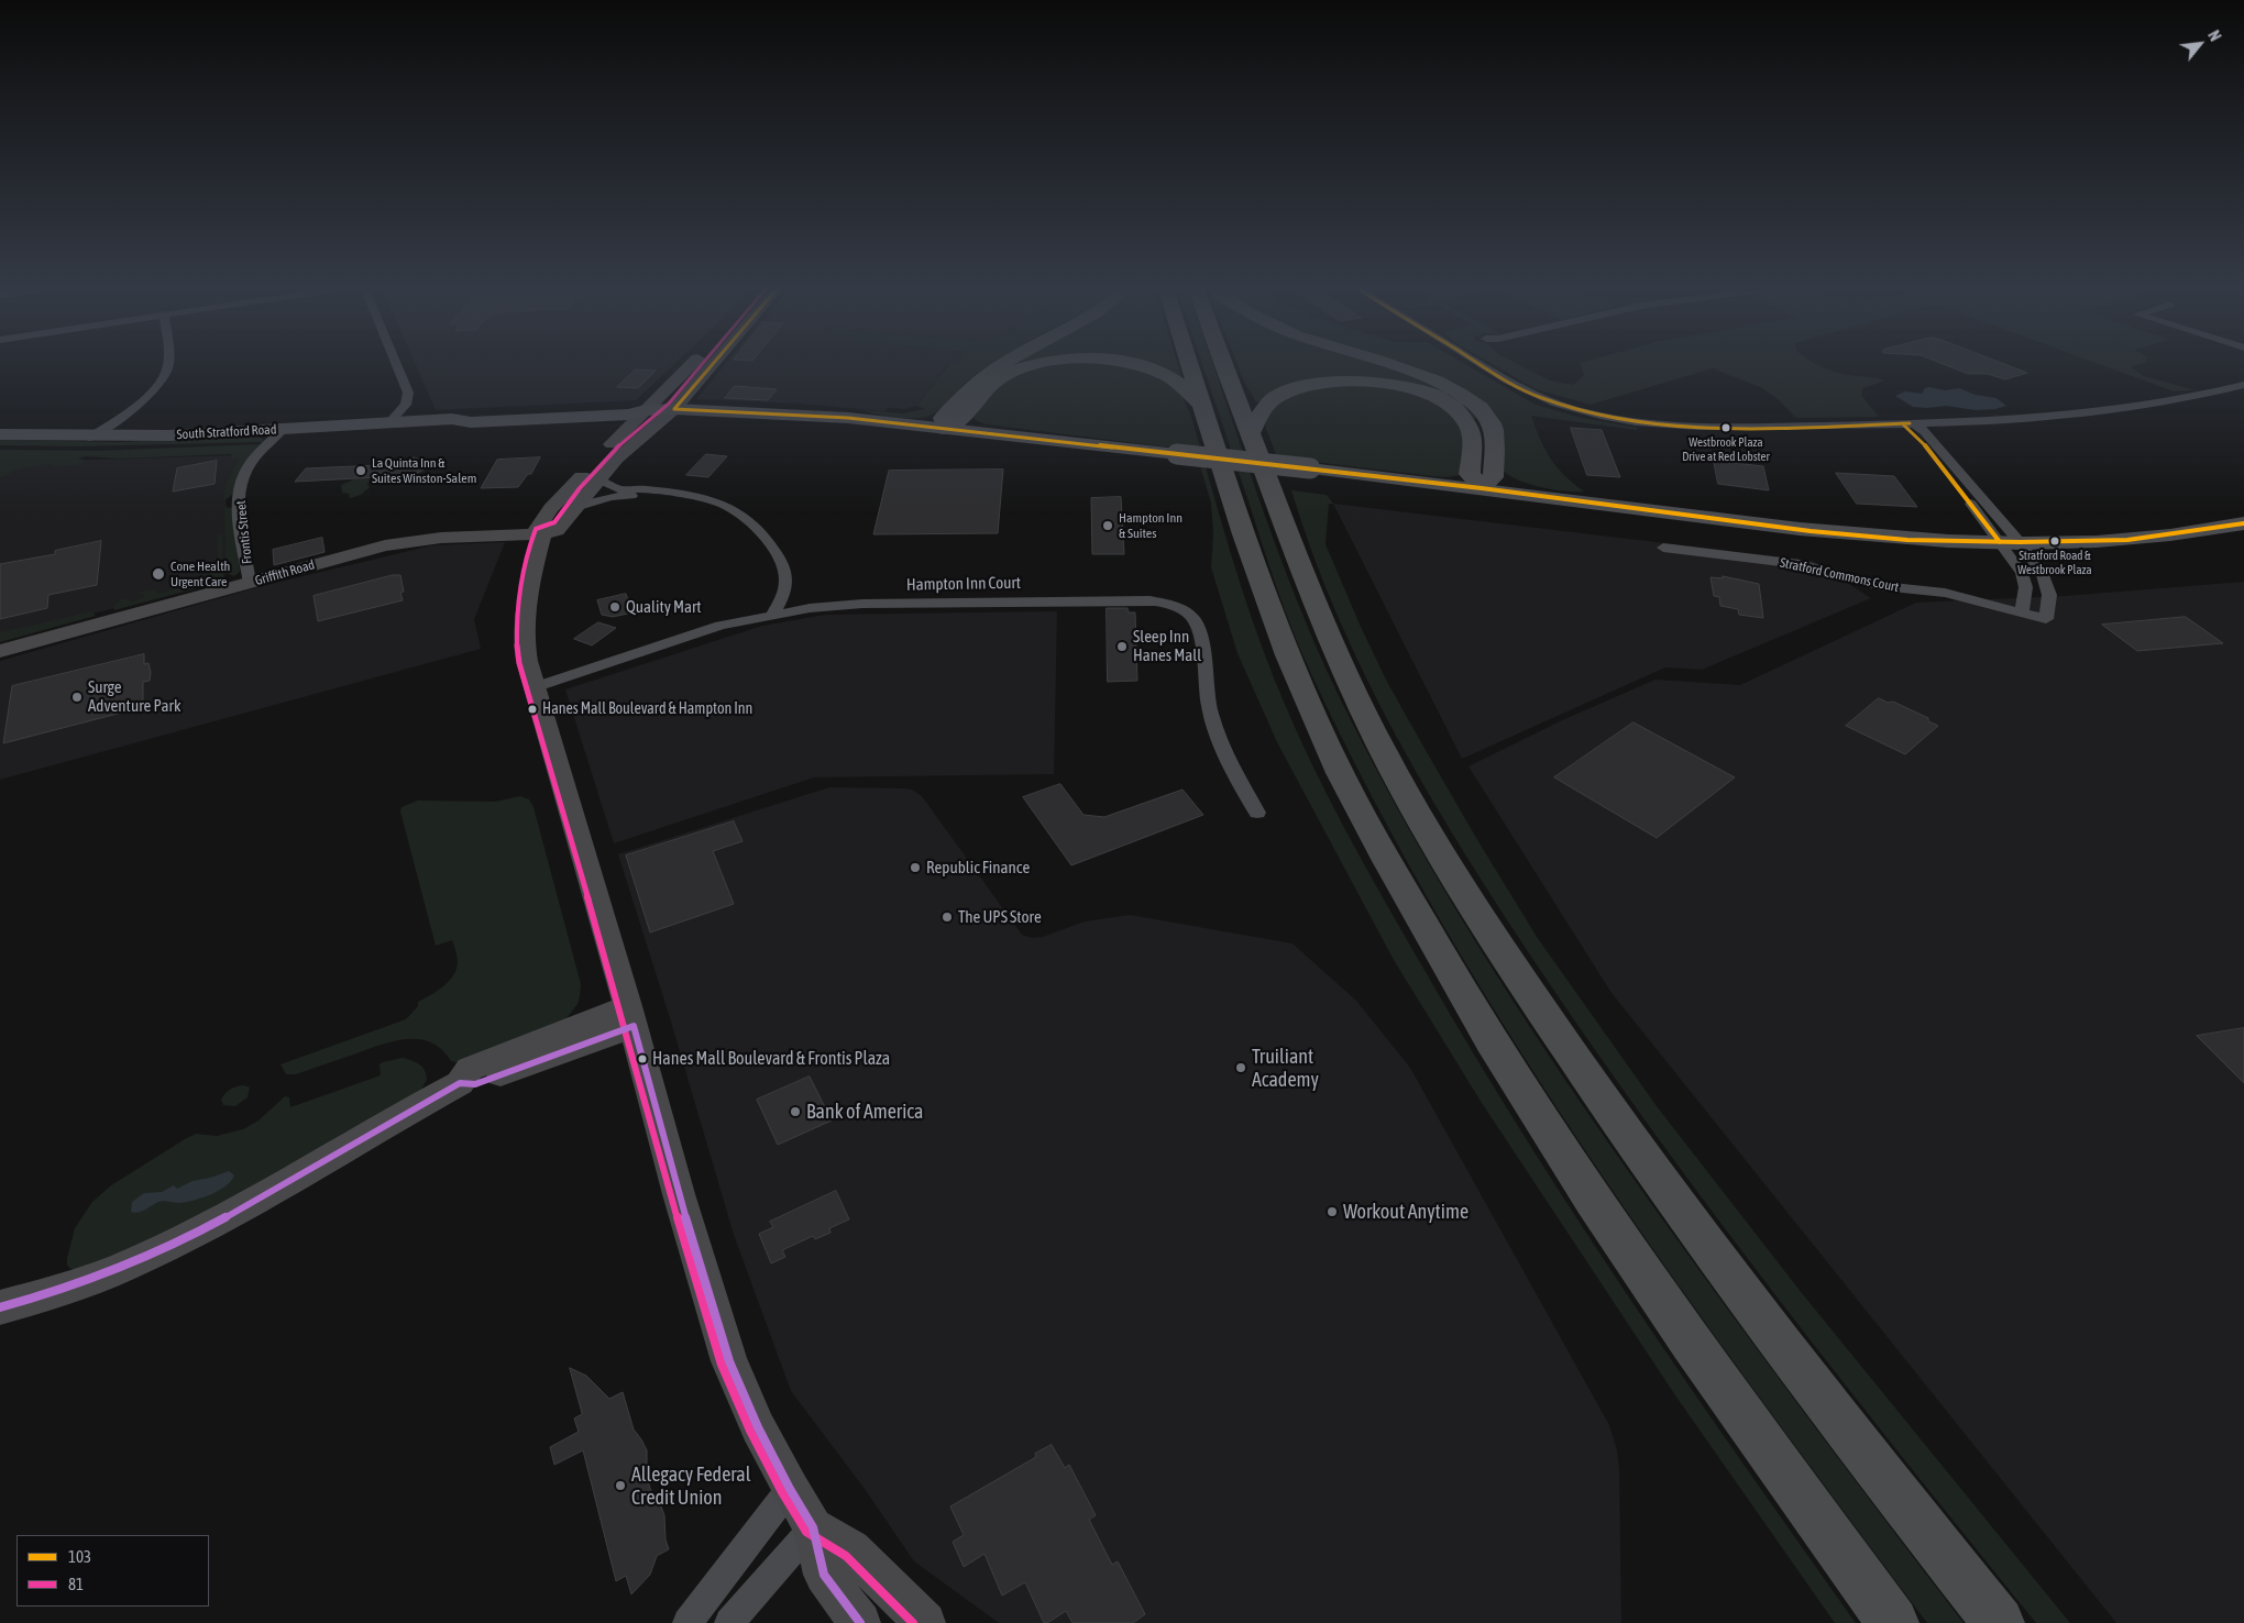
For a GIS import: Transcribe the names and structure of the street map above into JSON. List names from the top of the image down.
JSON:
{
  "streets": {
    "main road": ["South Stratford Road", "Griffith Road"],
    "street": ["Frontis Street", "Stratford Commons Court", "Hampton Inn Court"]
  },
  "crossings": [
    ["South Stratford Road", "Frontis Street"],
    ["South Stratford Road", "Stratford Commons Court"],
    ["Frontis Street", "Griffith Road"]
  ],
  "places": [
    "Westbrook Plaza Drive at Red Lobster",
    "La Quinta Inn & Suites Winston-Salem",
    "Hampton Inn & Suites",
    "Stratford Road & Westbrook Plaza",
    "Cone Health Urgent Care",
    "Quality Mart",
    "Sleep Inn Hanes Mall",
    "Surge Adventure Park",
    "Hanes Mall Boulevard & Hampton Inn",
    "Republic Finance",
    "The UPS Store",
    "Hanes Mall Boulevard & Frontis Plaza",
    "Truiliant Academy",
    "Bank of America",
    "Workout Anytime",
    "Allegacy Federal Credit Union"
  ],
  "lines": ["transit line 103", "transit line 81"],
  "legend": ["103", "81"],
  "north": "top right"
}
